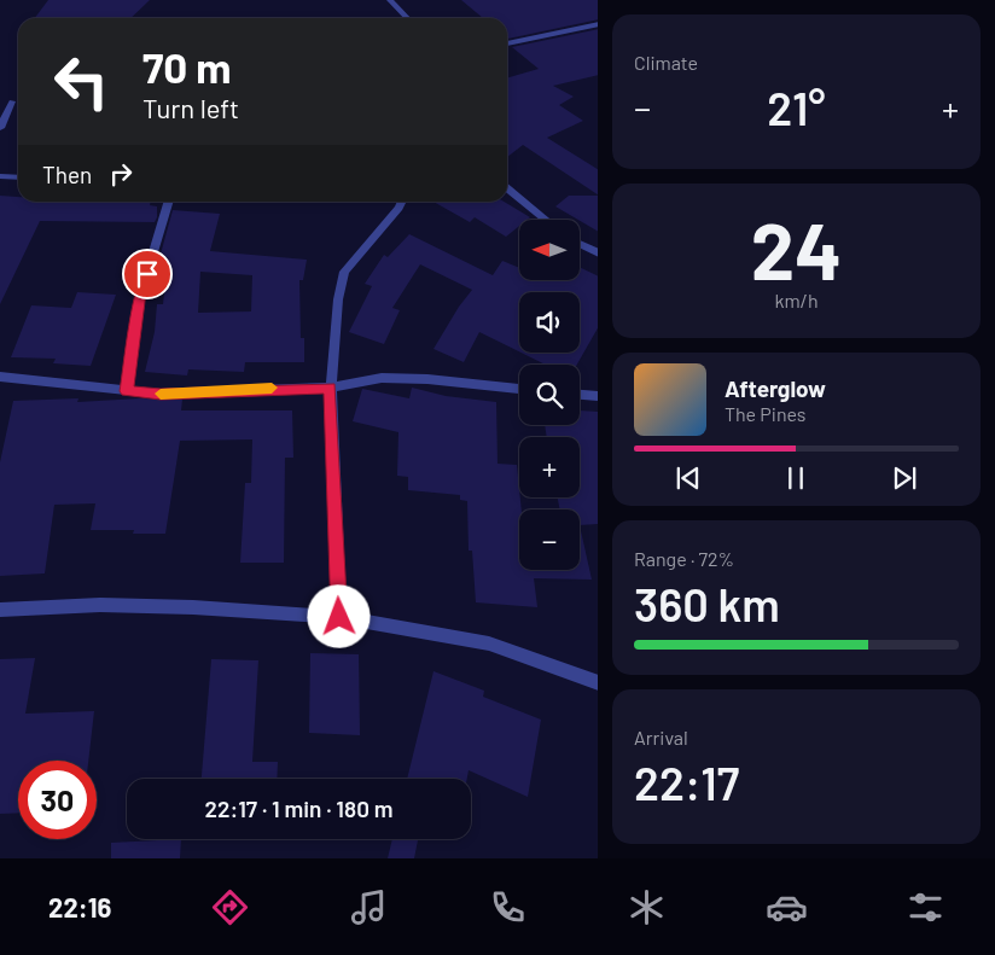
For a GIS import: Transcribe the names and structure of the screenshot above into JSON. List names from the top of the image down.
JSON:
{
  "north": "left",
  "page": {
    "tile": [
      "Climate",
      ["24", "km/h"],
      ["Range · 72%", "360 km"],
      ["Arrival", "22:17"]
    ],
    "turn": ["70 m", "Turn left"],
    "heat": ["−", "21°", "+"],
    "then": "Then",
    "map_buttons": ["+", "−"],
    "song": ["Afterglow", "The Pines"],
    "limit": "30",
    "trip": "22:17 · 1 min · 180 m",
    "tabs": "22:16"
  }
}
